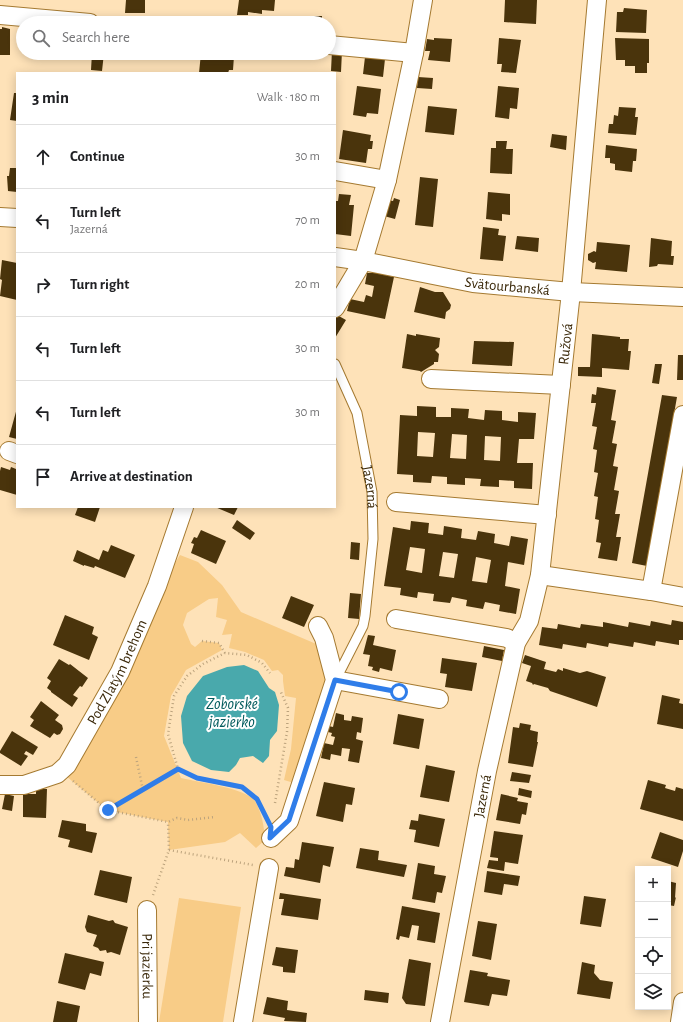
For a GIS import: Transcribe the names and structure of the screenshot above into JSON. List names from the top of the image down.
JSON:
{
  "streets": {
    "street": [
      "Svätourbanská",
      "Ružová",
      "Jazerná",
      "Pod Zlatým brehom",
      "Pri jazierku"
    ]
  },
  "crossings": [
    ["Svätourbanská", "Ružová"],
    ["Ružová", "Jazerná"]
  ],
  "water": ["Zoborské jazierko"],
  "page": {
    "search": "Search here",
    "heading": ["3 min", "Walk · 180 m"],
    "list": [
      ["Continue", "30 m"],
      ["Turn left", "Jazerná", "70 m"],
      ["Turn right", "20 m"],
      ["Turn left", "30 m"],
      ["Turn left", "30 m"],
      "Arrive at destination"
    ],
    "map_buttons": ["+", "−"]
  }
}
